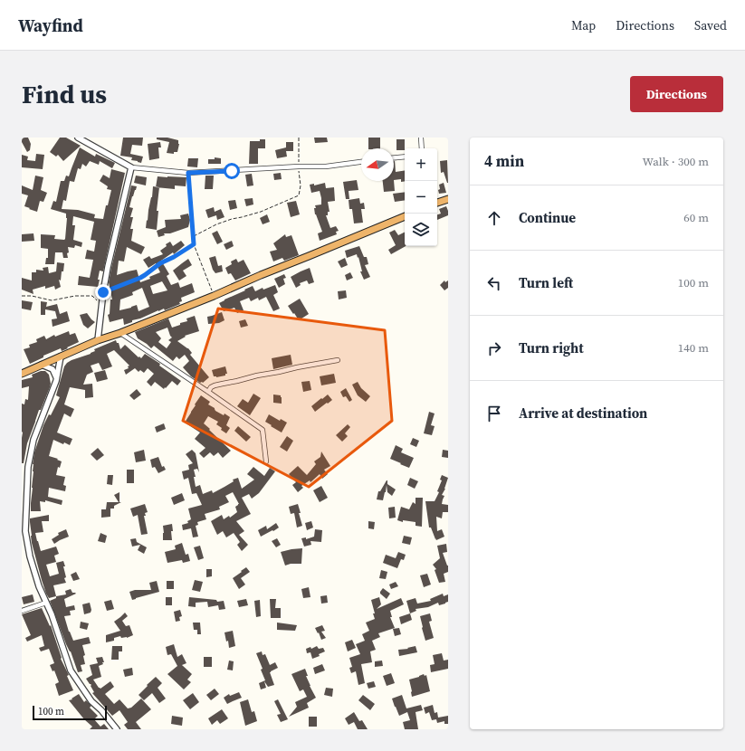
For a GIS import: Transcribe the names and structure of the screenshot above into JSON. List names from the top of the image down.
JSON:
{
  "scale_bar": "100 m",
  "north": "left",
  "page": {
    "header": "Wayfind",
    "nav": ["Map", "Directions", "Saved"],
    "buttons": "Directions",
    "title": "Find us",
    "heading": ["4 min", "Walk · 300 m"],
    "map_buttons": ["+", "−"],
    "list": [
      ["Continue", "60 m"],
      ["Turn left", "100 m"],
      ["Turn right", "140 m"],
      "Arrive at destination"
    ],
    "scale": "100 m"
  }
}
